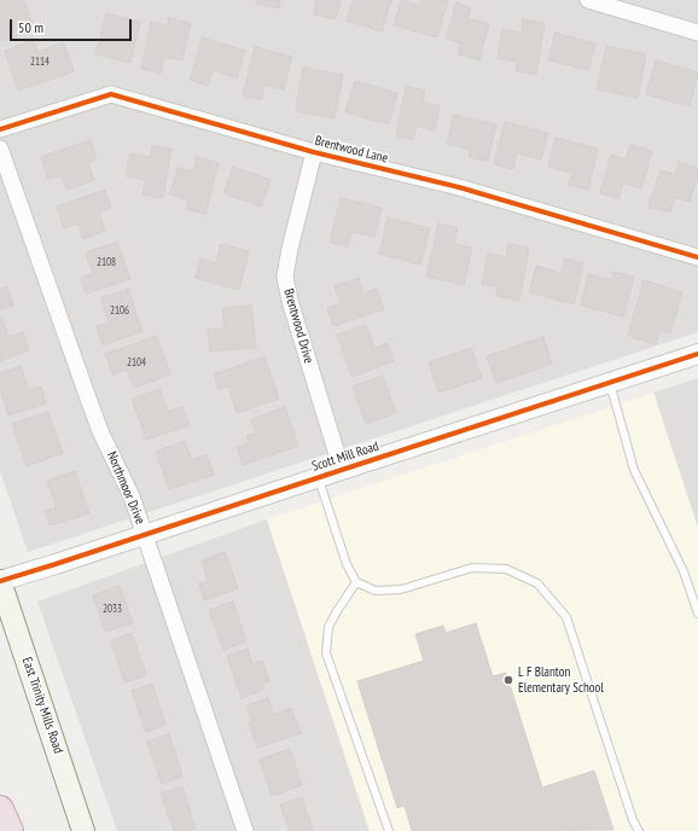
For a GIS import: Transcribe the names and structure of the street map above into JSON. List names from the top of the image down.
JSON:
{
  "streets": {
    "main road": ["East Trinity Mills Road"],
    "street": [
      "Brentwood Lane",
      "Brentwood Drive",
      "Scott Mill Road",
      "Northmoor Drive"
    ]
  },
  "crossings": [
    ["Brentwood Lane", "Brentwood Drive"],
    ["Brentwood Drive", "Scott Mill Road"],
    ["Scott Mill Road", "Northmoor Drive"],
    ["Scott Mill Road", "East Trinity Mills Road"]
  ],
  "places": ["L F Blanton Elementary School"],
  "house_numbers": [
    "2114",
    "2108",
    "2106",
    "2104",
    "2033"
  ],
  "scale_bar": "50 m"
}
